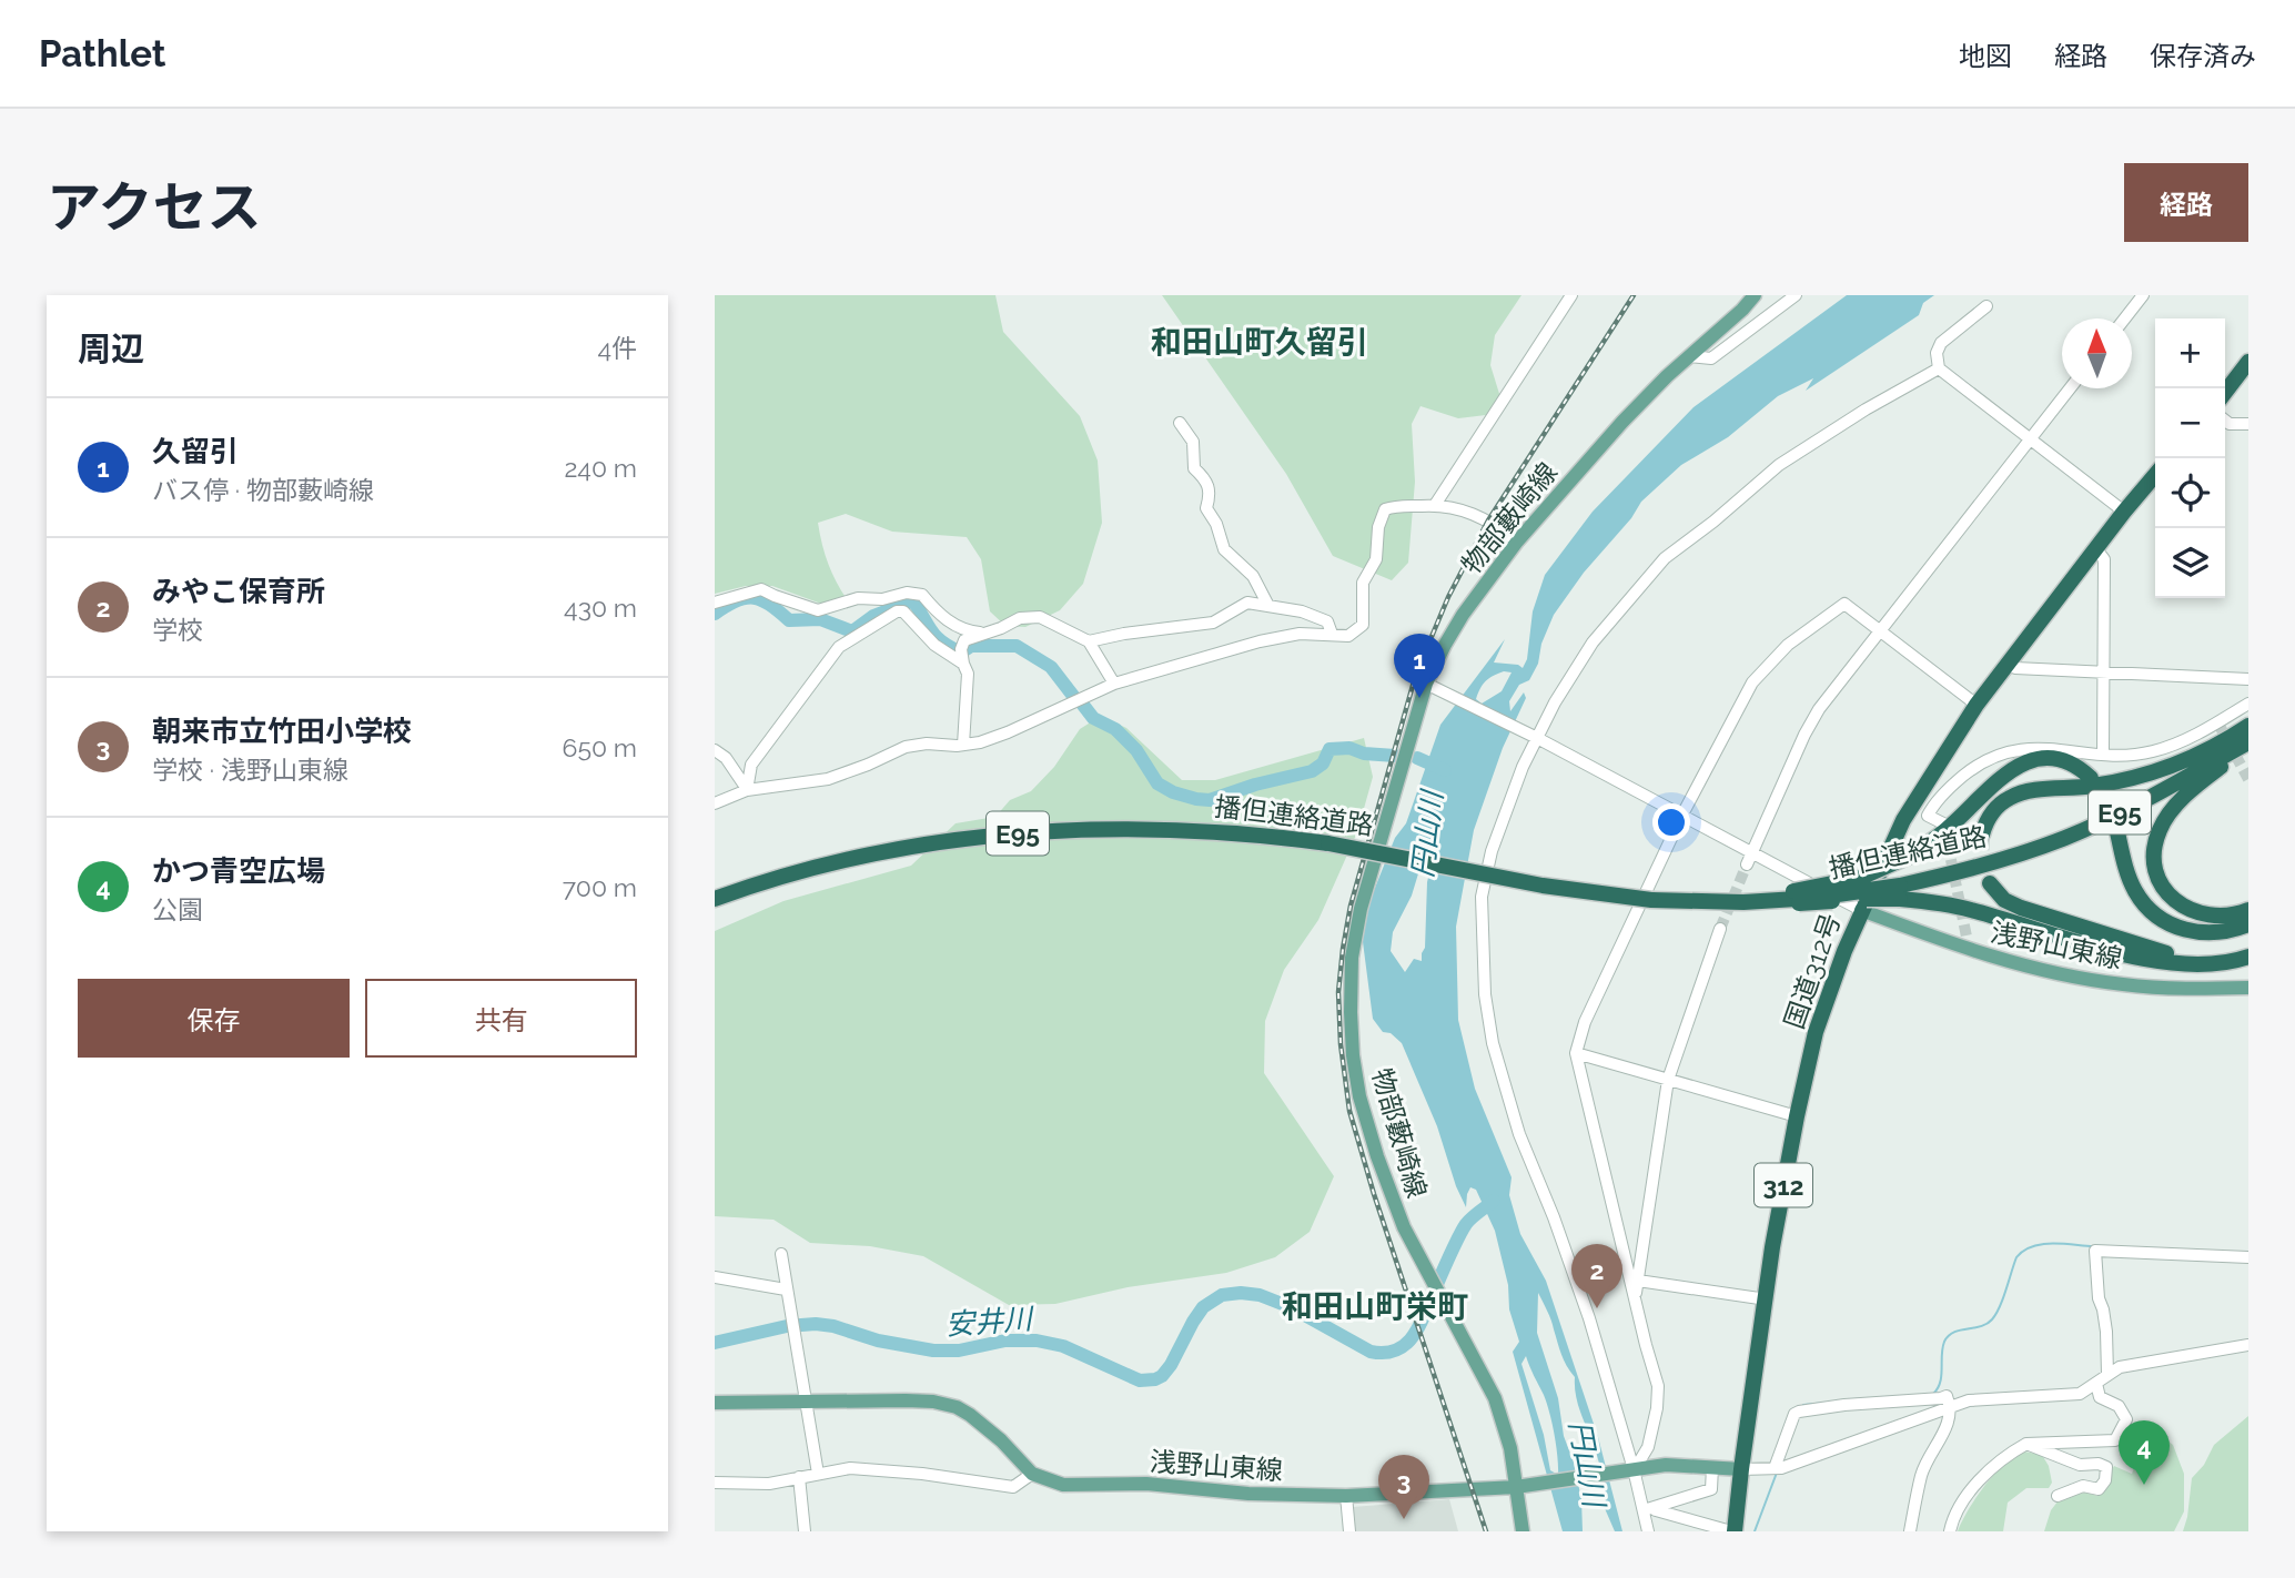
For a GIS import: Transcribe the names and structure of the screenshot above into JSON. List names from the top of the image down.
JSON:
{
  "streets": {
    "highway": [
      "E95",
      "播但連絡道路",
      "国道312号",
      "312"
    ],
    "main road": ["物部藪崎線", "浅野山東線"]
  },
  "crossings": [
    ["物部藪崎線", "浅野山東線"],
    ["浅野山東線", "国道312号"]
  ],
  "districts": ["和田山町久留引", "和田山町栄町"],
  "water": ["円山川", "安井川"],
  "north": "top",
  "page": {
    "header": "Pathlet",
    "nav": ["地図", "経路", "保存済み"],
    "title": "アクセス",
    "buttons": [
      "経路",
      ["保存", "共有"]
    ],
    "heading": ["周辺", "4件"],
    "map_buttons": ["+", "−"],
    "list": [
      {
        "mark": "1",
        "name": "久留引",
        "note": "バス停 · 物部藪崎線",
        "value": "240 m"
      },
      {
        "mark": "2",
        "name": "みやこ保育所",
        "note": "学校",
        "value": "430 m"
      },
      {
        "mark": "3",
        "name": "朝来市立竹田小学校",
        "note": "学校 · 浅野山東線",
        "value": "650 m"
      },
      {
        "mark": "4",
        "name": "かつ青空広場",
        "note": "公園",
        "value": "700 m"
      }
    ],
    "pins": [
      "1",
      "2",
      "4",
      "3"
    ]
  }
}
